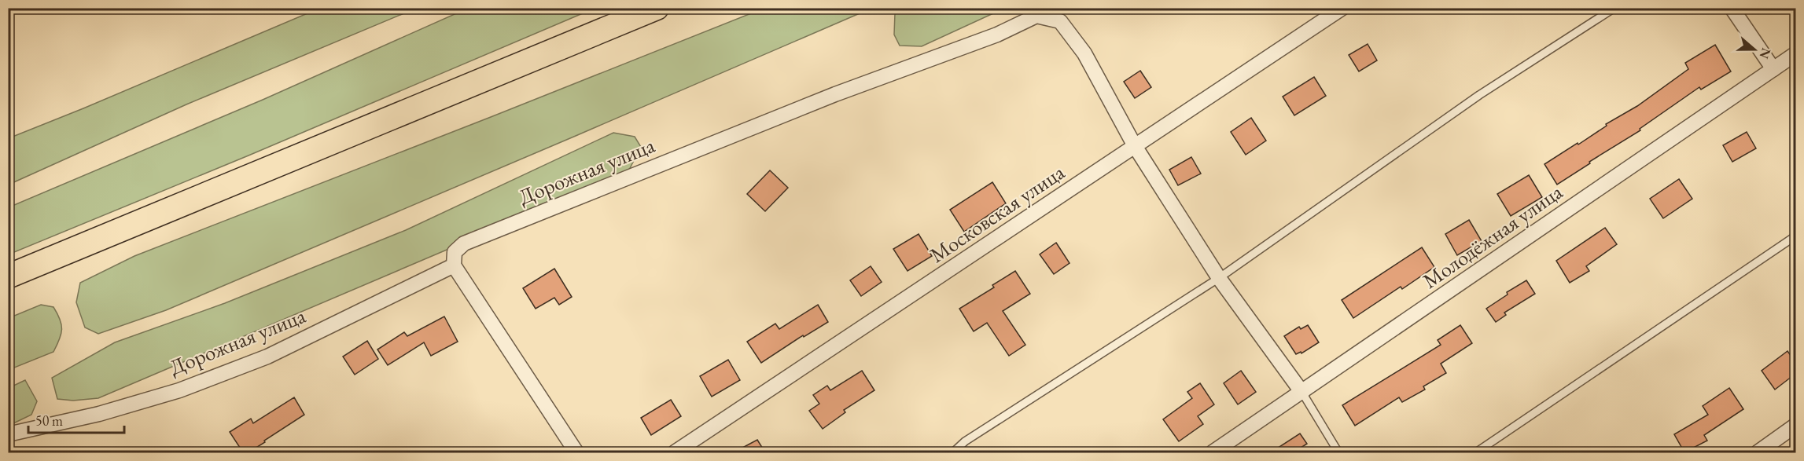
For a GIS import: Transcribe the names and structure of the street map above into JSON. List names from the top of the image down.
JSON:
{
  "streets": {
    "street": ["Дорожная улица", "Московская улица", "Молодёжная улица"]
  },
  "crossings": [
    ["Дорожная улица", "Московская улица"],
    ["Дорожная улица", "Молодёжная улица"]
  ],
  "scale_bar": "50 m",
  "north": "right"
}
